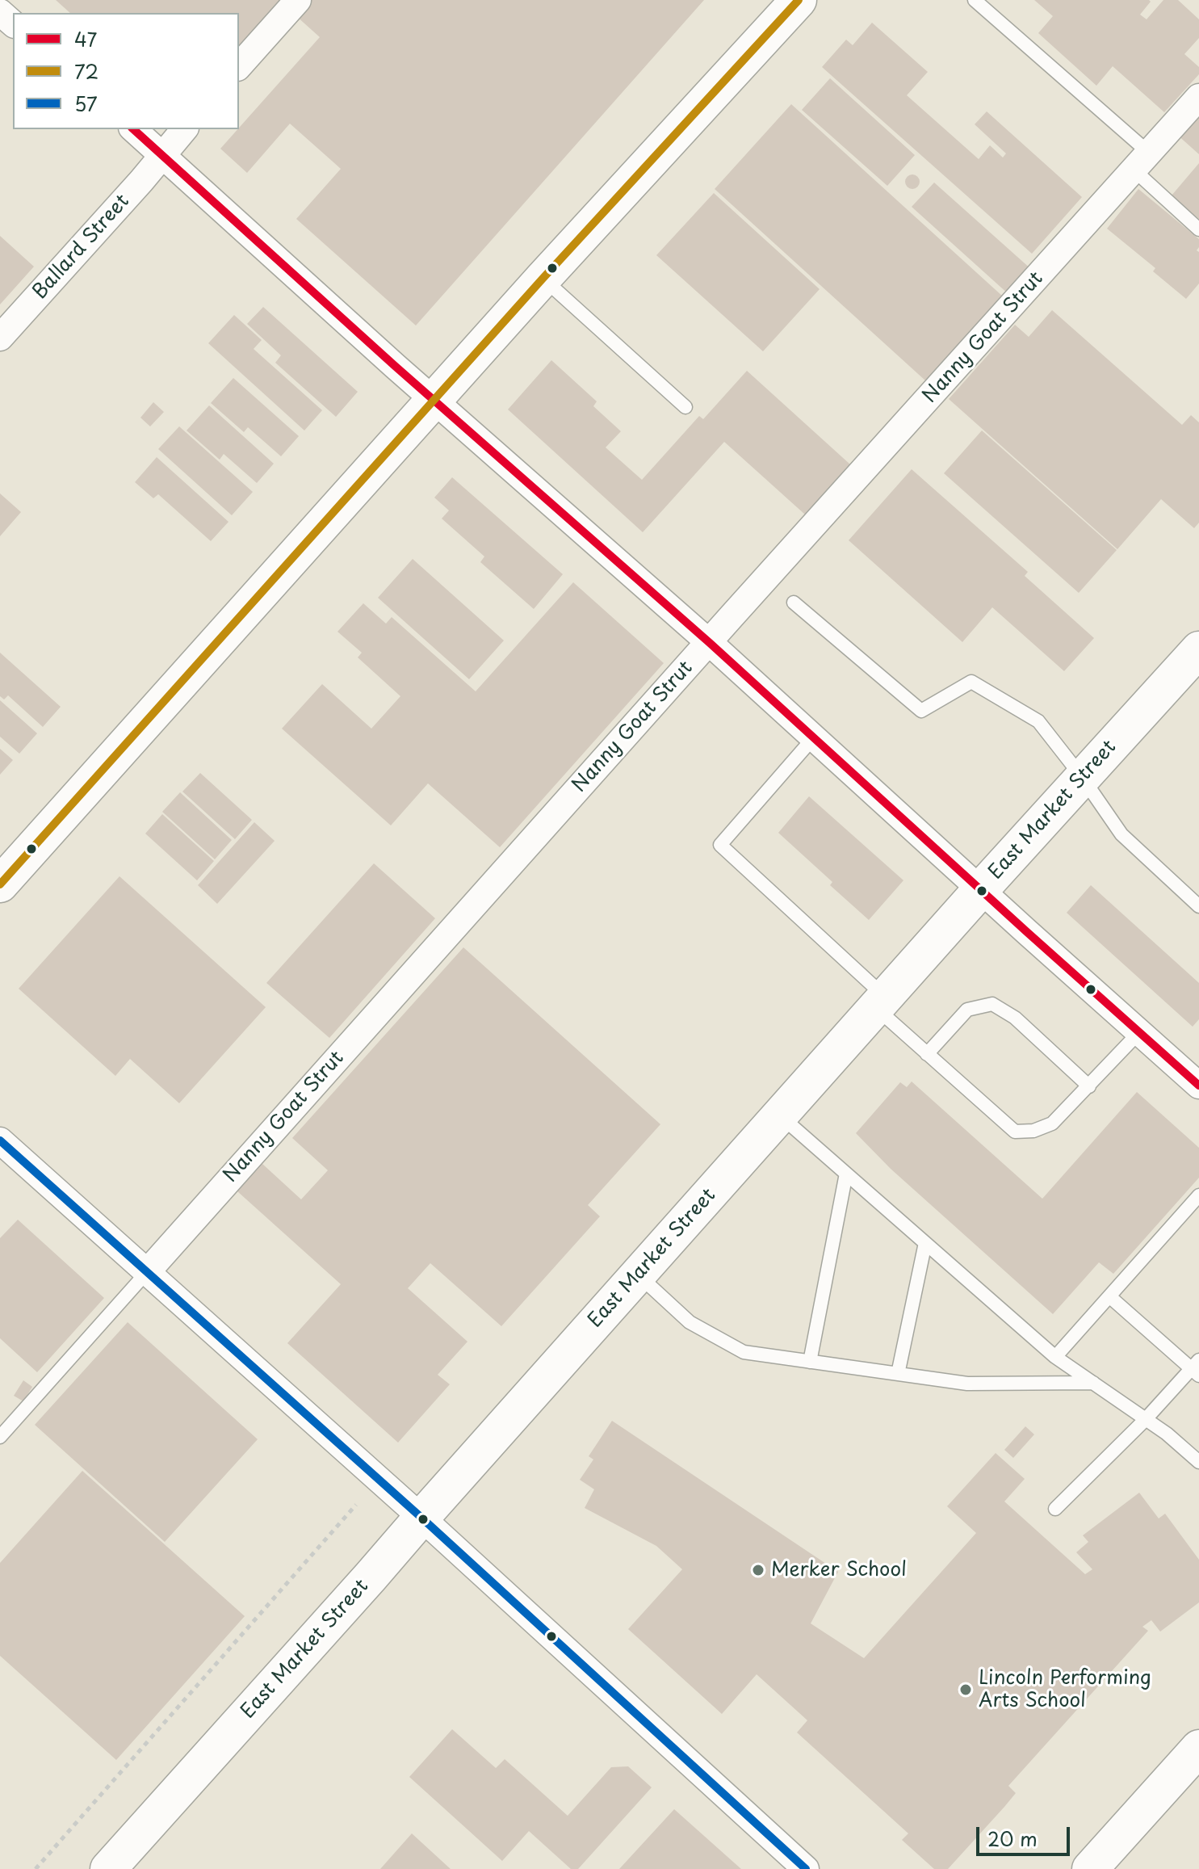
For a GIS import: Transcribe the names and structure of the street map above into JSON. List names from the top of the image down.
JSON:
{
  "streets": {
    "main road": ["East Market Street"],
    "street": ["Ballard Street", "Nanny Goat Strut"]
  },
  "places": ["Merker School", "Lincoln Performing Arts School"],
  "lines": ["transit line 72", "transit line 47", "transit line 57"],
  "legend": ["47", "72", "57"],
  "scale_bar": "20 m"
}
